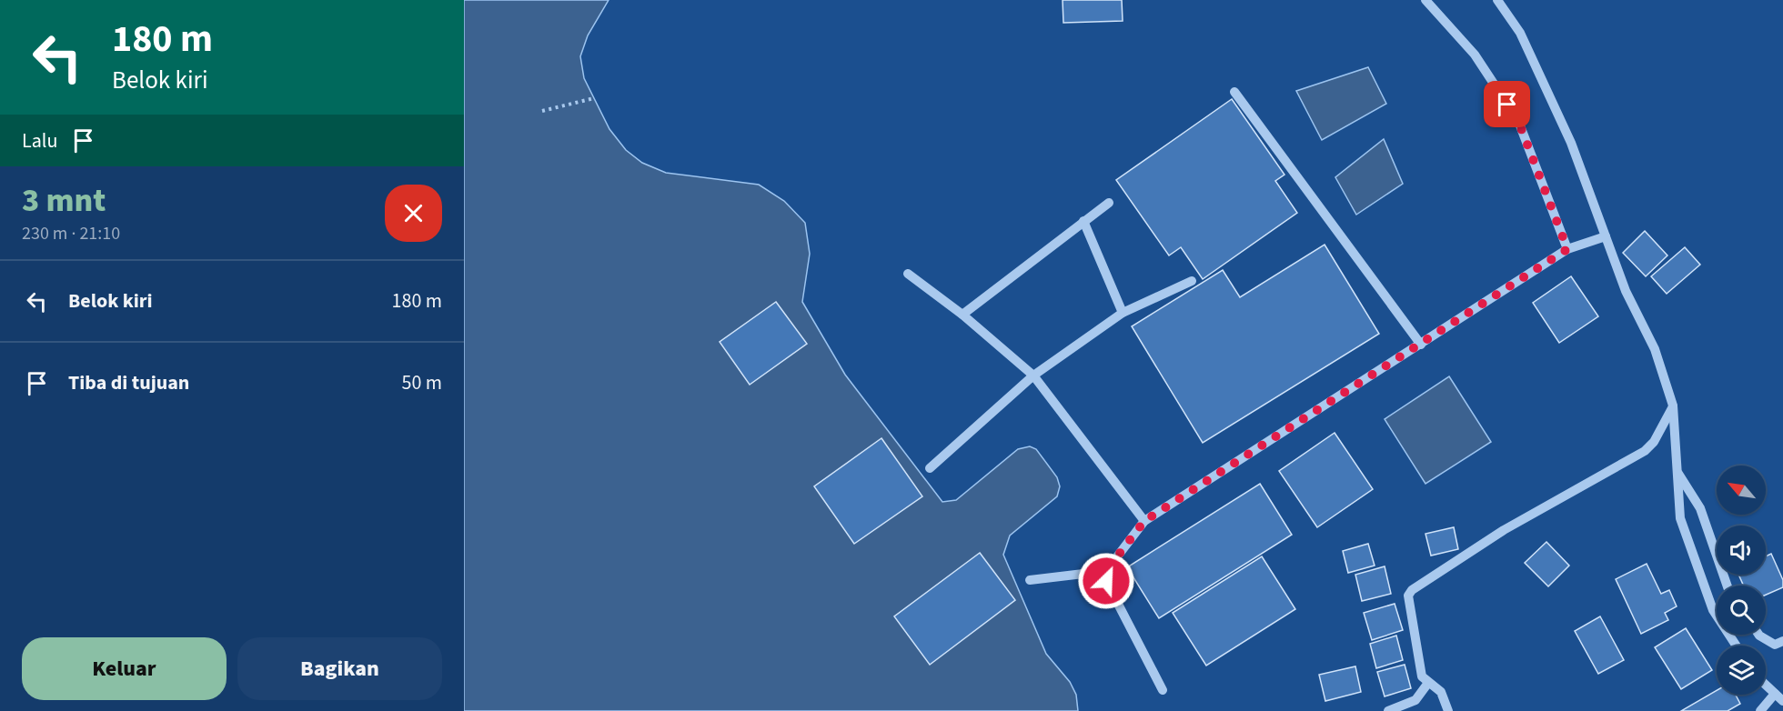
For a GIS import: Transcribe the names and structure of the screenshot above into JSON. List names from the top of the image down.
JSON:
{
  "north": "top left",
  "page": {
    "turn": ["180 m", "Belok kiri"],
    "then": "Lalu",
    "heading": ["3 mnt", "230 m · 21:10"],
    "list": [
      {
        "name": "Belok kiri",
        "value": "180 m"
      },
      {
        "name": "Tiba di tujuan",
        "value": "50 m"
      }
    ],
    "buttons": ["Keluar", "Bagikan"]
  }
}
